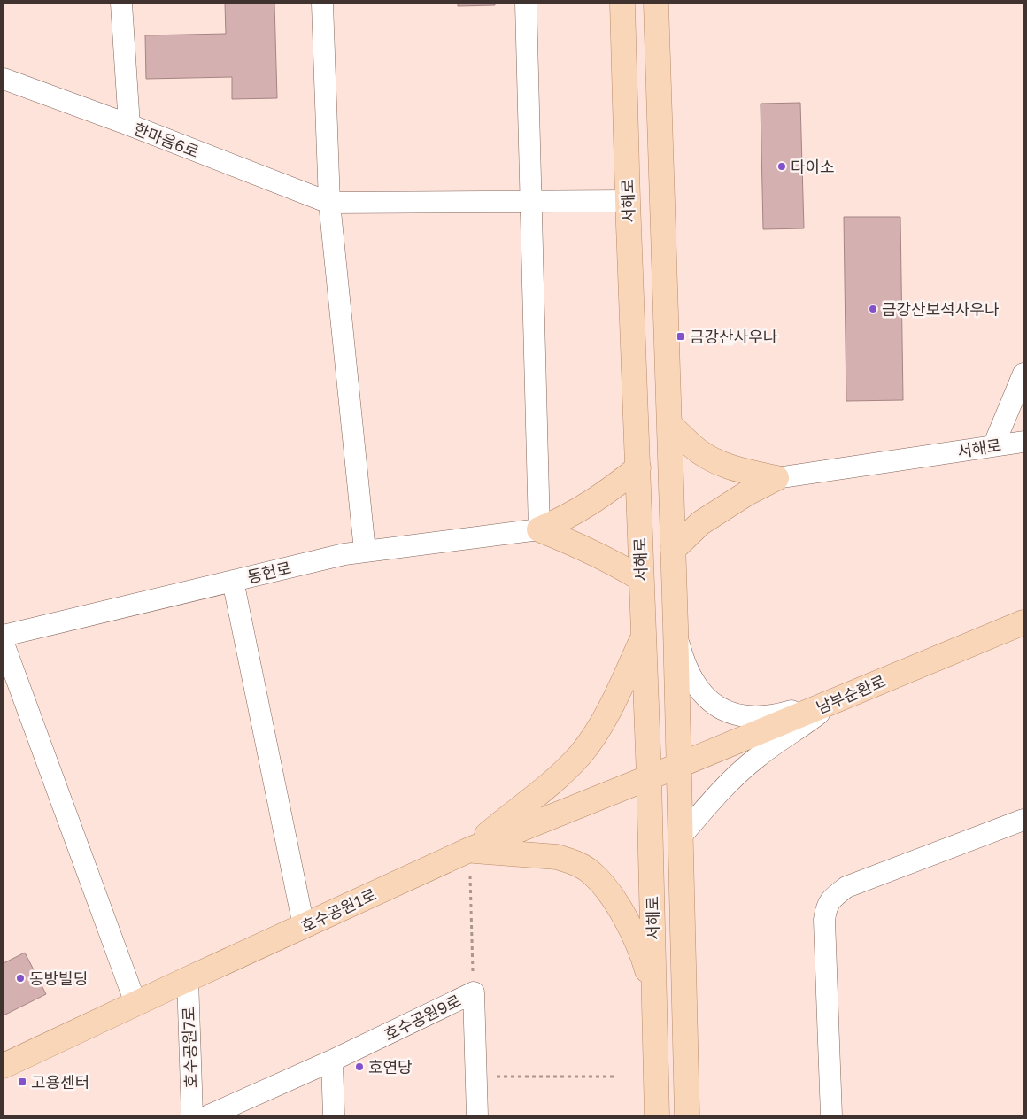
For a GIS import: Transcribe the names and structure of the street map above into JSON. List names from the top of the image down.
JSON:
{
  "streets": {
    "main road": ["서해로", "남부순환로", "호수공원1로"],
    "street": [
      "한마음6로",
      "동헌로",
      "호수공원9로",
      "호수공원7로"
    ]
  },
  "crossings": [
    ["서해로", "남부순환로"],
    ["서해로", "호수공원1로"],
    ["남부순환로", "호수공원1로"],
    ["호수공원1로", "호수공원7로"]
  ],
  "places": {
    "other": [
      "다이소",
      "금강산보석사우나",
      "동방빌딩",
      "호연당"
    ],
    "transit": ["금강산사우나", "고용센터"]
  }
}
